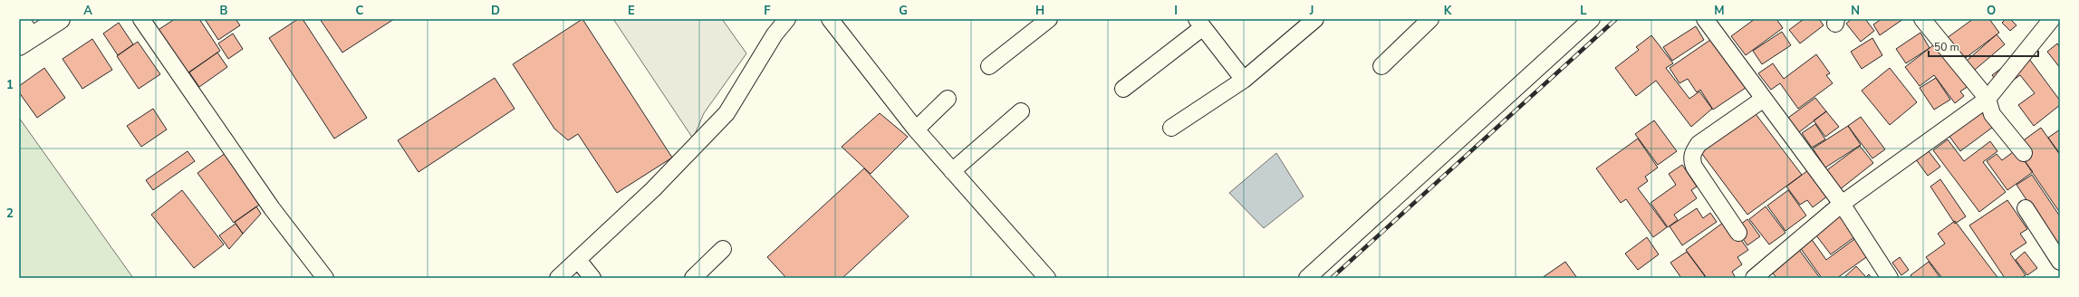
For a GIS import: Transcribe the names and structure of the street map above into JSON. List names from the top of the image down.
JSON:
{
  "scale_bar": "50 m",
  "grid": {
    "columns": [
      "A",
      "B",
      "C",
      "D",
      "E",
      "F",
      "G",
      "H",
      "I",
      "J",
      "K",
      "L",
      "M",
      "N",
      "O"
    ],
    "rows": ["1", "2"]
  }
}
